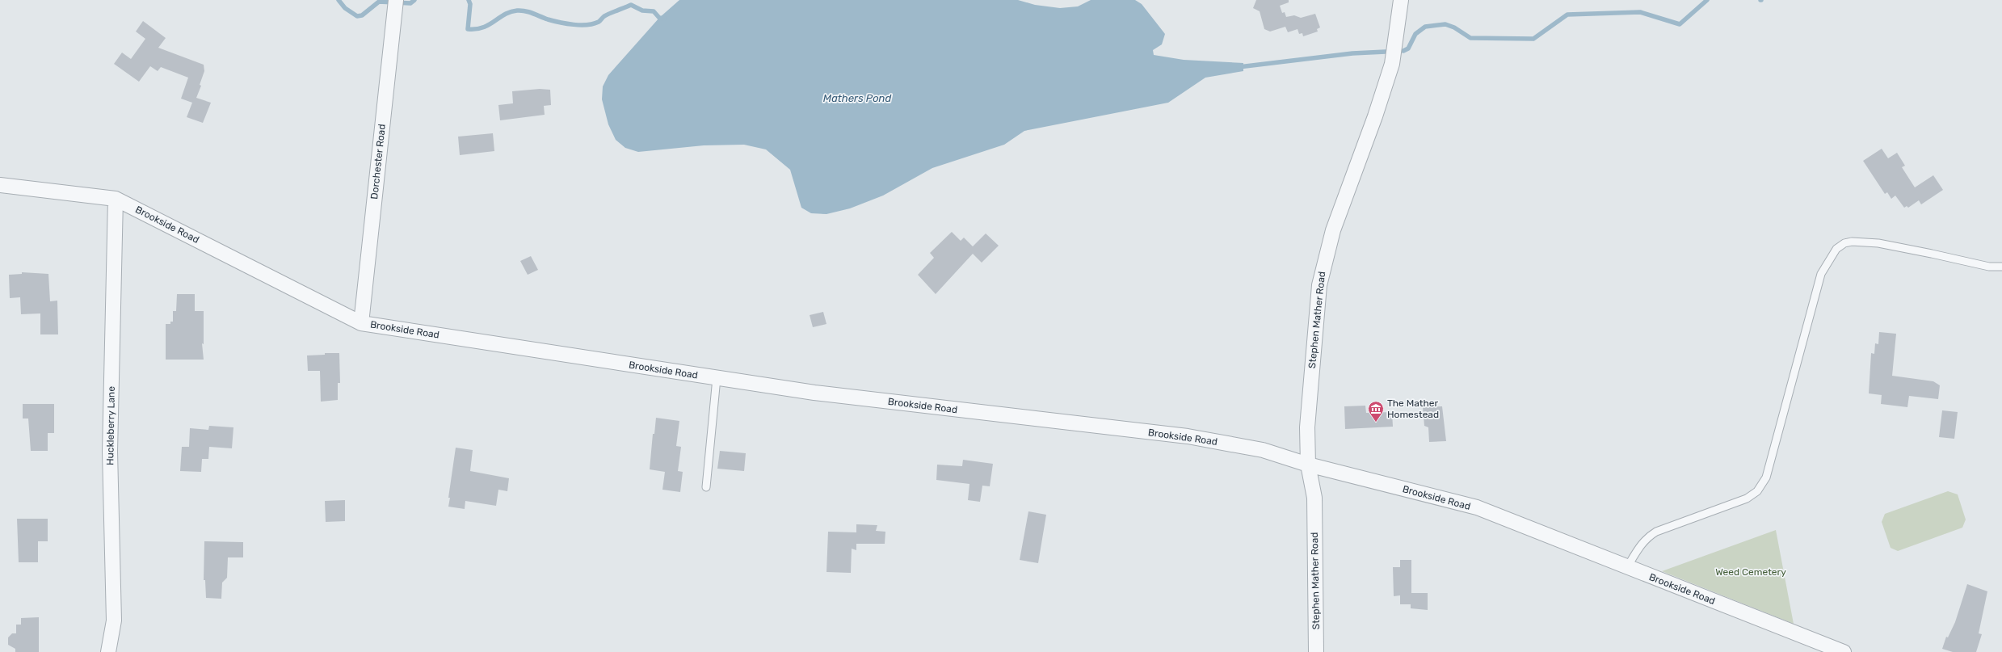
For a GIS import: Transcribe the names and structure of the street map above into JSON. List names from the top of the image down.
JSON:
{
  "streets": {
    "street": [
      "Dorchester Road",
      "Brookside Road",
      "Stephen Mather Road",
      "Huckleberry Lane"
    ]
  },
  "crossings": [
    ["Dorchester Road", "Brookside Road"],
    ["Brookside Road", "Stephen Mather Road"],
    ["Brookside Road", "Huckleberry Lane"]
  ],
  "water": ["Mathers Pond"],
  "parks": ["Weed Cemetery"],
  "places": {
    "museum": ["The Mather Homestead"]
  }
}
